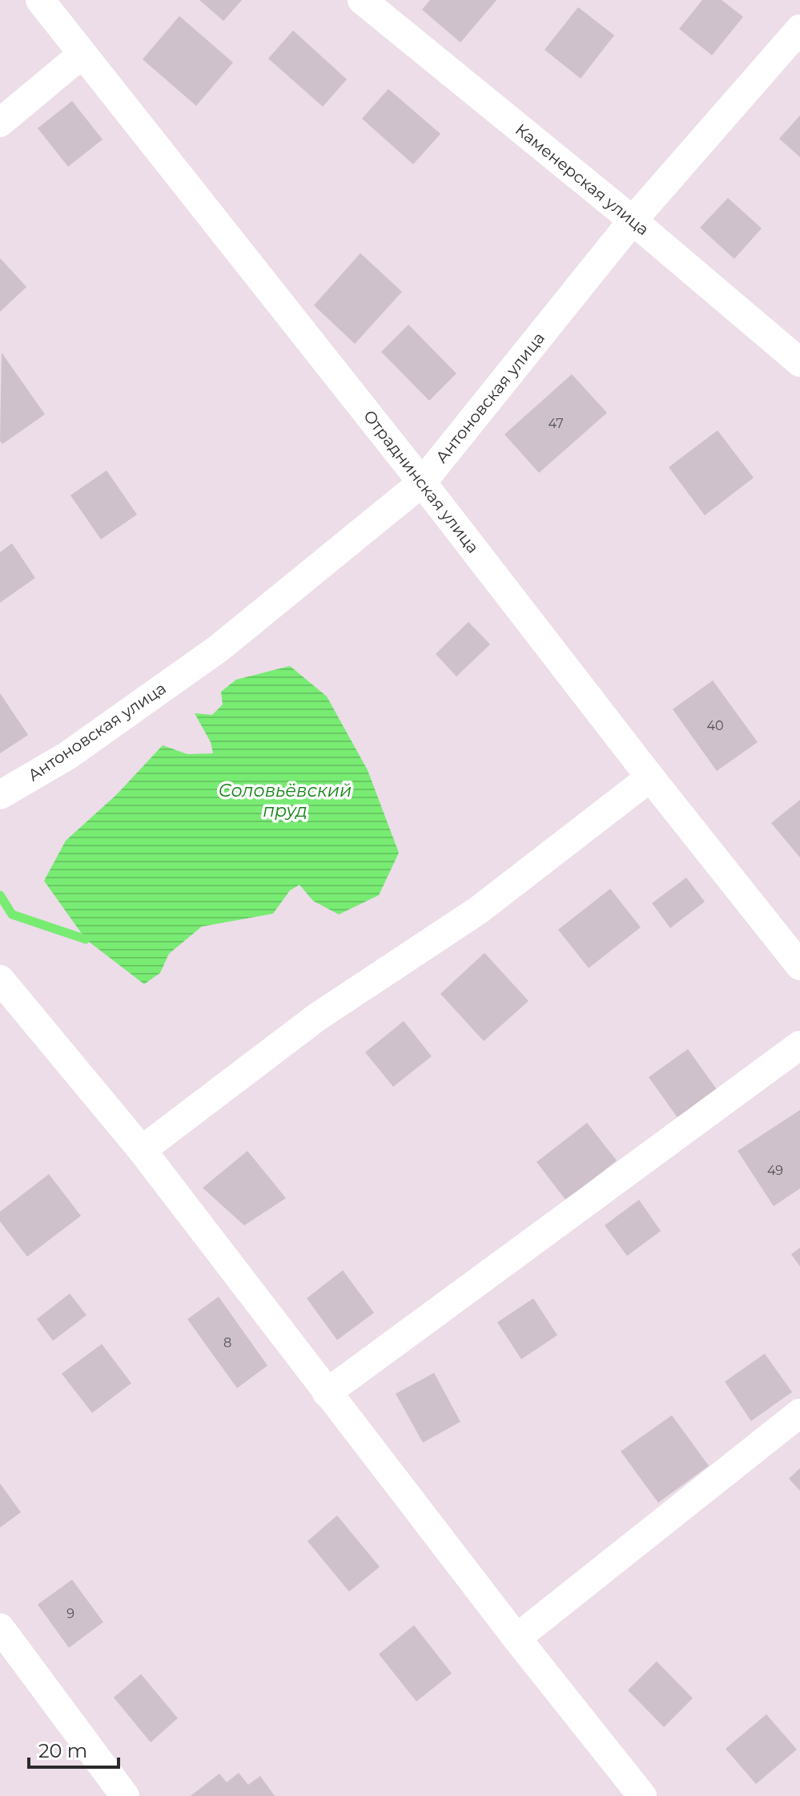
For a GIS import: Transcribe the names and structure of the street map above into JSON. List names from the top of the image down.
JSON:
{
  "streets": {
    "street": ["Каменерская улица", "Антоновская улица", "Отраднинская улица"]
  },
  "crossings": [
    ["Каменерская улица", "Антоновская улица"],
    ["Антоновская улица", "Отраднинская улица"]
  ],
  "water": ["Соловьёвский пруд"],
  "house_numbers": [
    "47",
    "40",
    "49",
    "8",
    "9"
  ],
  "scale_bar": "20 m"
}
